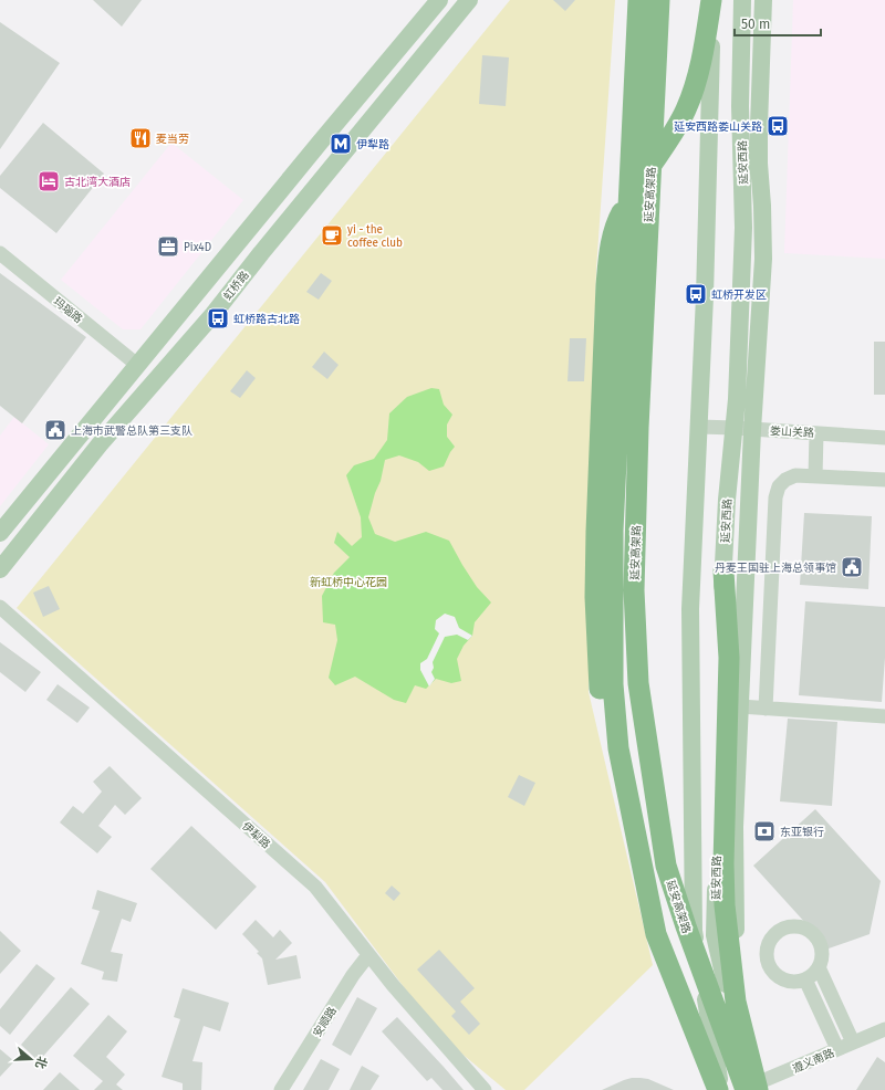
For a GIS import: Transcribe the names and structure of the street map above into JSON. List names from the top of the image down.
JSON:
{
  "streets": {
    "highway": ["延安高架路"],
    "main road": ["延安西路", "虹桥路"],
    "street": [
      "玛瑙路",
      "娄山关路",
      "伊犁路",
      "安顺路",
      "遵义南路"
    ]
  },
  "crossings": [
    ["延安西路", "延安高架路"],
    ["延安西路", "娄山关路"],
    ["延安西路", "遵义南路"],
    ["延安高架路", "遵义南路"],
    ["伊犁路", "安顺路"]
  ],
  "parks": ["新虹桥中心花园"],
  "places": {
    "bus stop": ["延安西路娄山关路", "虹桥开发区", "虹桥路古北路"],
    "restaurant": ["麦当劳"],
    "metro station": ["伊犁路"],
    "hotel": ["古北湾大酒店"],
    "cafe": ["yi - the coffee club"],
    "office": ["Pix4D"],
    "public building": ["上海市武警总队第三支队", "丹麦王国驻上海总领事馆"],
    "bank": ["东亚银行"]
  },
  "scale_bar": "50 m",
  "north": "right"
}
